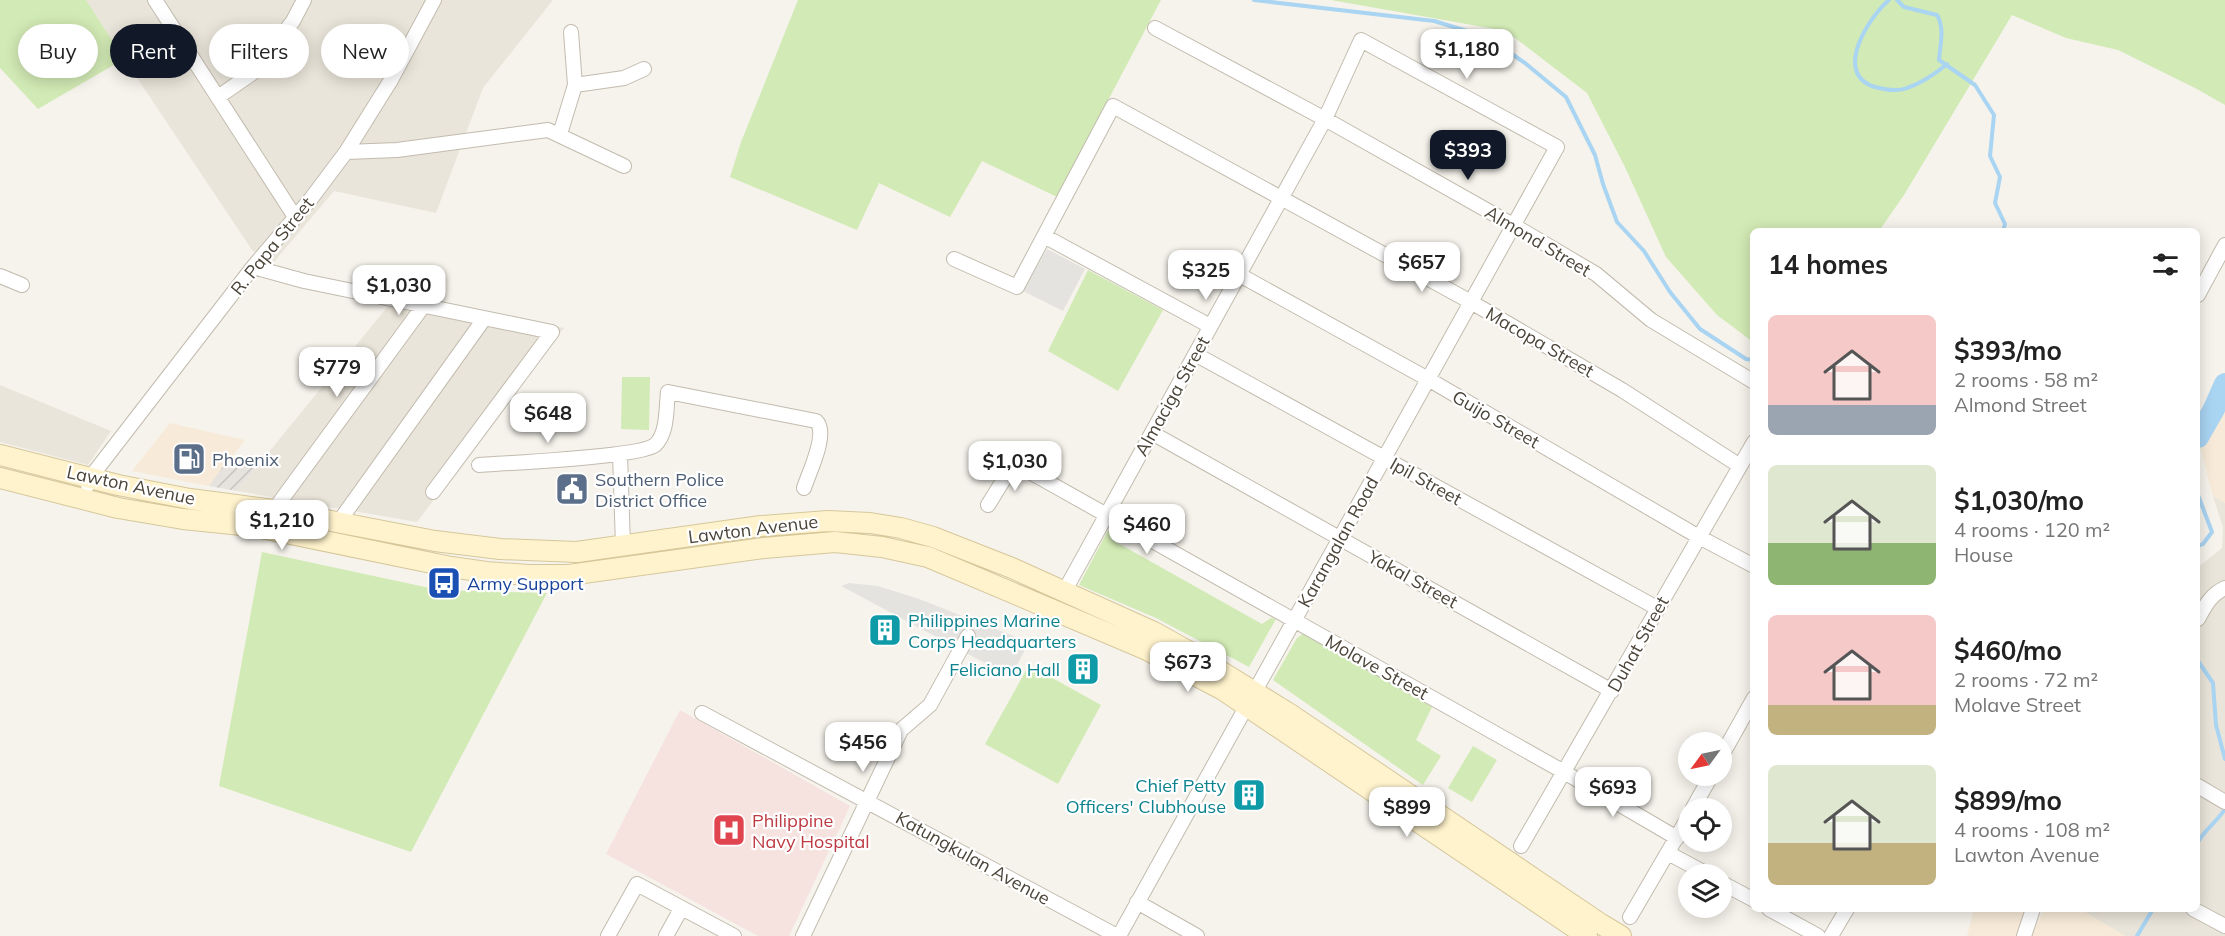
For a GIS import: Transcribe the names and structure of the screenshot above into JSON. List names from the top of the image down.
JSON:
{
  "streets": {
    "main road": ["Lawton Avenue"],
    "street": [
      "Almond Street",
      "R. Papa Street",
      "Macopa Street",
      "Almaciga Street",
      "Guijo Street",
      "Ipil Street",
      "Karangalan Road",
      "Yakal Street",
      "Duhat Street",
      "Molave Street",
      "Katungkulan Avenue"
    ]
  },
  "crossings": [
    ["Almond Street", "Almaciga Street"],
    ["Almond Street", "Karangalan Road"],
    ["R. Papa Street", "Lawton Avenue"],
    ["Macopa Street", "Almaciga Street"],
    ["Macopa Street", "Karangalan Road"],
    ["Macopa Street", "Duhat Street"],
    ["Almaciga Street", "Guijo Street"],
    ["Almaciga Street", "Ipil Street"],
    ["Almaciga Street", "Lawton Avenue"],
    ["Almaciga Street", "Karangalan Road"],
    ["Almaciga Street", "Yakal Street"],
    ["Almaciga Street", "Molave Street"],
    ["Guijo Street", "Karangalan Road"],
    ["Guijo Street", "Duhat Street"],
    ["Ipil Street", "Karangalan Road"],
    ["Ipil Street", "Duhat Street"],
    ["Lawton Avenue", "Karangalan Road"],
    ["Karangalan Road", "Yakal Street"],
    ["Karangalan Road", "Molave Street"],
    ["Karangalan Road", "Katungkulan Avenue"],
    ["Yakal Street", "Duhat Street"],
    ["Duhat Street", "Molave Street"]
  ],
  "places": {
    "fuel station": ["Phoenix"],
    "public building": ["Southern Police District Office"],
    "bus stop": ["Army Support"],
    "building": ["Philippines Marine Corps Headquarters", "Feliciano Hall", "Chief Petty Officers' Clubhouse"],
    "hospital": ["Philippine Navy Hospital"]
  },
  "north": "bottom left",
  "page": {
    "chip": [
      "Buy",
      "Rent",
      "Filters",
      "New"
    ],
    "price": [
      "$1,180",
      "$393",
      "$657",
      "$325",
      "$1,030",
      "$779",
      "$648",
      "$1,030",
      "$1,210",
      "$460",
      "$673",
      "$456",
      "$693",
      "$899"
    ],
    "heading": "14 homes",
    "list": [
      {
        "name": "$393/mo",
        "note": "2 rooms · 58 m² · Almond Street"
      },
      {
        "name": "$1,030/mo",
        "note": "4 rooms · 120 m² · House"
      },
      {
        "name": "$460/mo",
        "note": "2 rooms · 72 m² · Molave Street"
      },
      {
        "name": "$899/mo",
        "note": "4 rooms · 108 m² · Lawton Avenue"
      }
    ]
  }
}
